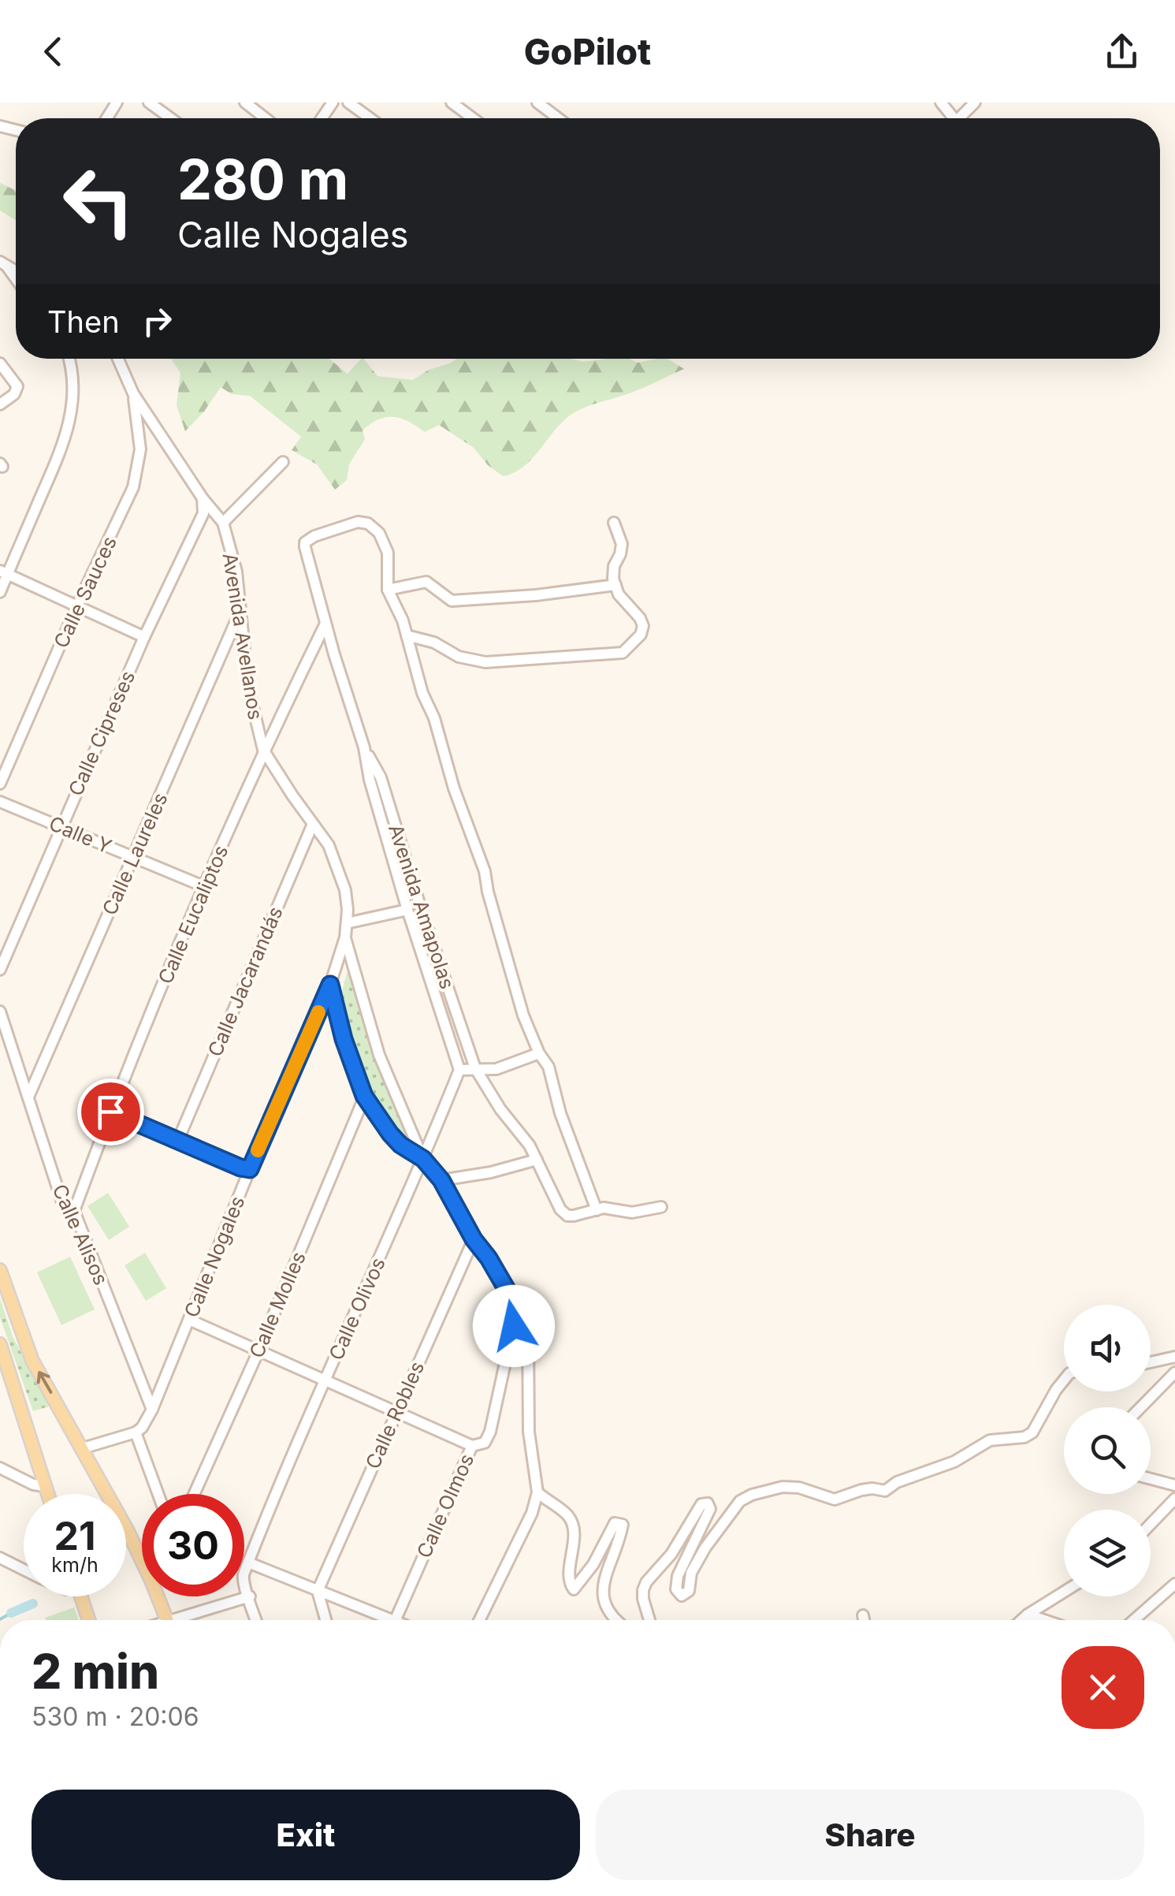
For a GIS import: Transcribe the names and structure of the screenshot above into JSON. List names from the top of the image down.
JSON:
{
  "streets": {
    "street": [
      "Calle Sauces",
      "Avenida Avellanos",
      "Calle Cipreses",
      "Calle Y",
      "Calle Laureles",
      "Avenida Amapolas",
      "Calle Eucaliptos",
      "Calle Jacarandás",
      "Calle Alisos",
      "Calle Nogales",
      "Calle Molles",
      "Calle Olivos",
      "Calle Robles",
      "Calle Olmos"
    ]
  },
  "crossings": [
    ["Calle Sauces", "Avenida Avellanos"],
    ["Avenida Avellanos", "Calle Cipreses"],
    ["Avenida Avellanos", "Calle Laureles"],
    ["Avenida Avellanos", "Calle Eucaliptos"],
    ["Avenida Avellanos", "Calle Jacarandás"],
    ["Avenida Avellanos", "Calle Nogales"],
    ["Calle Cipreses", "Calle Y"],
    ["Calle Y", "Calle Laureles"],
    ["Calle Y", "Calle Eucaliptos"],
    ["Calle Laureles", "Calle Alisos"],
    ["Avenida Amapolas", "Calle Eucaliptos"],
    ["Avenida Amapolas", "Calle Olivos"],
    ["Calle Eucaliptos", "Calle Alisos"],
    ["Calle Alisos", "Calle Nogales"]
  ],
  "page": {
    "header": "GoPilot",
    "turn": ["280 m", "Calle Nogales"],
    "then": "Then",
    "speed": "21 km/h",
    "limit": "30",
    "heading": ["2 min", "530 m · 20:06"],
    "buttons": ["Exit", "Share"]
  }
}
